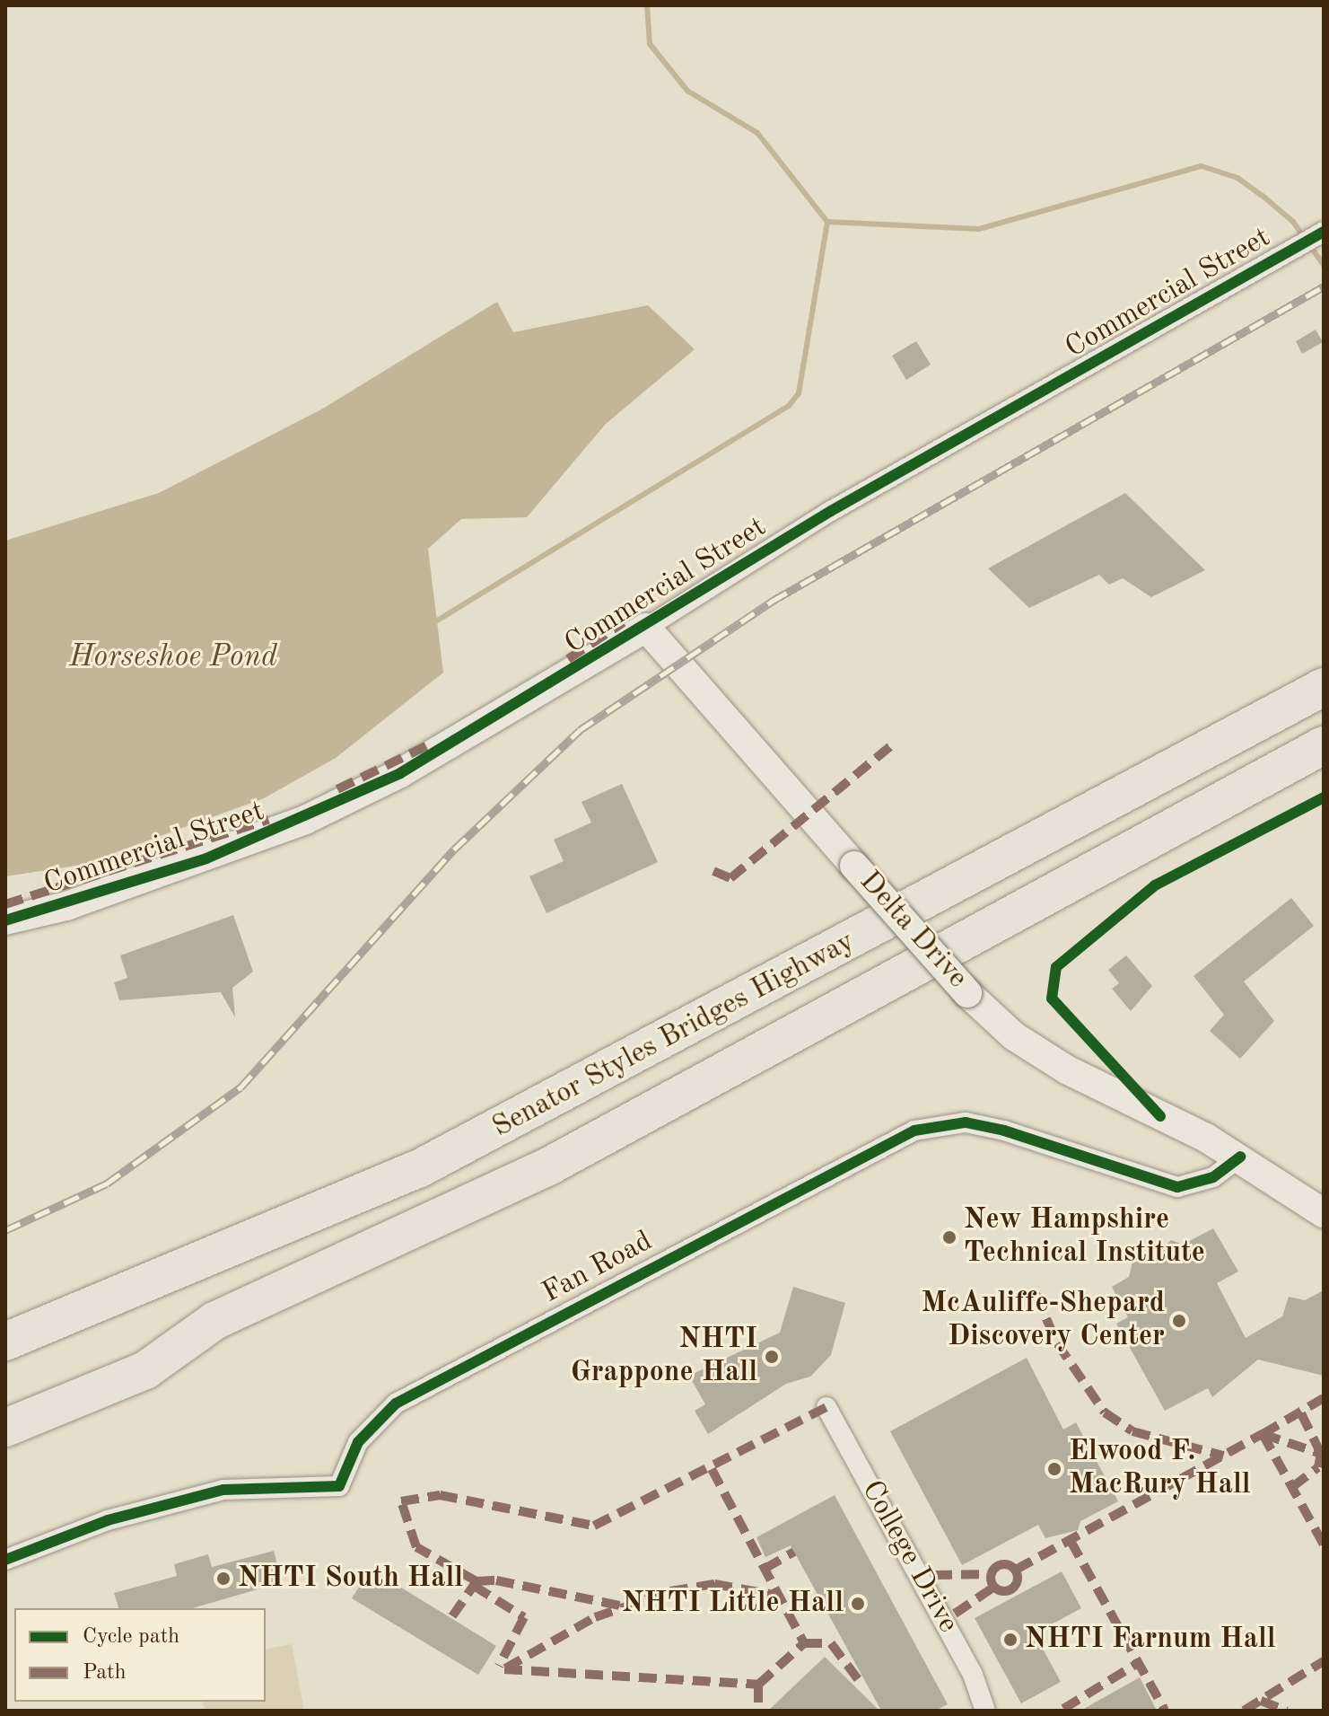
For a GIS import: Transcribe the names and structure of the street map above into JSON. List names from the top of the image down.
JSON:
{
  "streets": {
    "highway": ["Senator Styles Bridges Highway"],
    "street": [
      "Commercial Street",
      "Delta Drive",
      "Fan Road",
      "College Drive"
    ]
  },
  "crossings": [
    ["Commercial Street", "Delta Drive"],
    ["Delta Drive", "Fan Road"]
  ],
  "water": ["Horseshoe Pond"],
  "places": [
    "New Hampshire Technical Institute",
    "McAuliffe-Shepard Discovery Center",
    "NHTI Grappone Hall",
    "Elwood F. MacRury Hall",
    "NHTI South Hall",
    "NHTI Little Hall",
    "NHTI Farnum Hall"
  ],
  "legend": ["Cycle path", "Path"]
}
